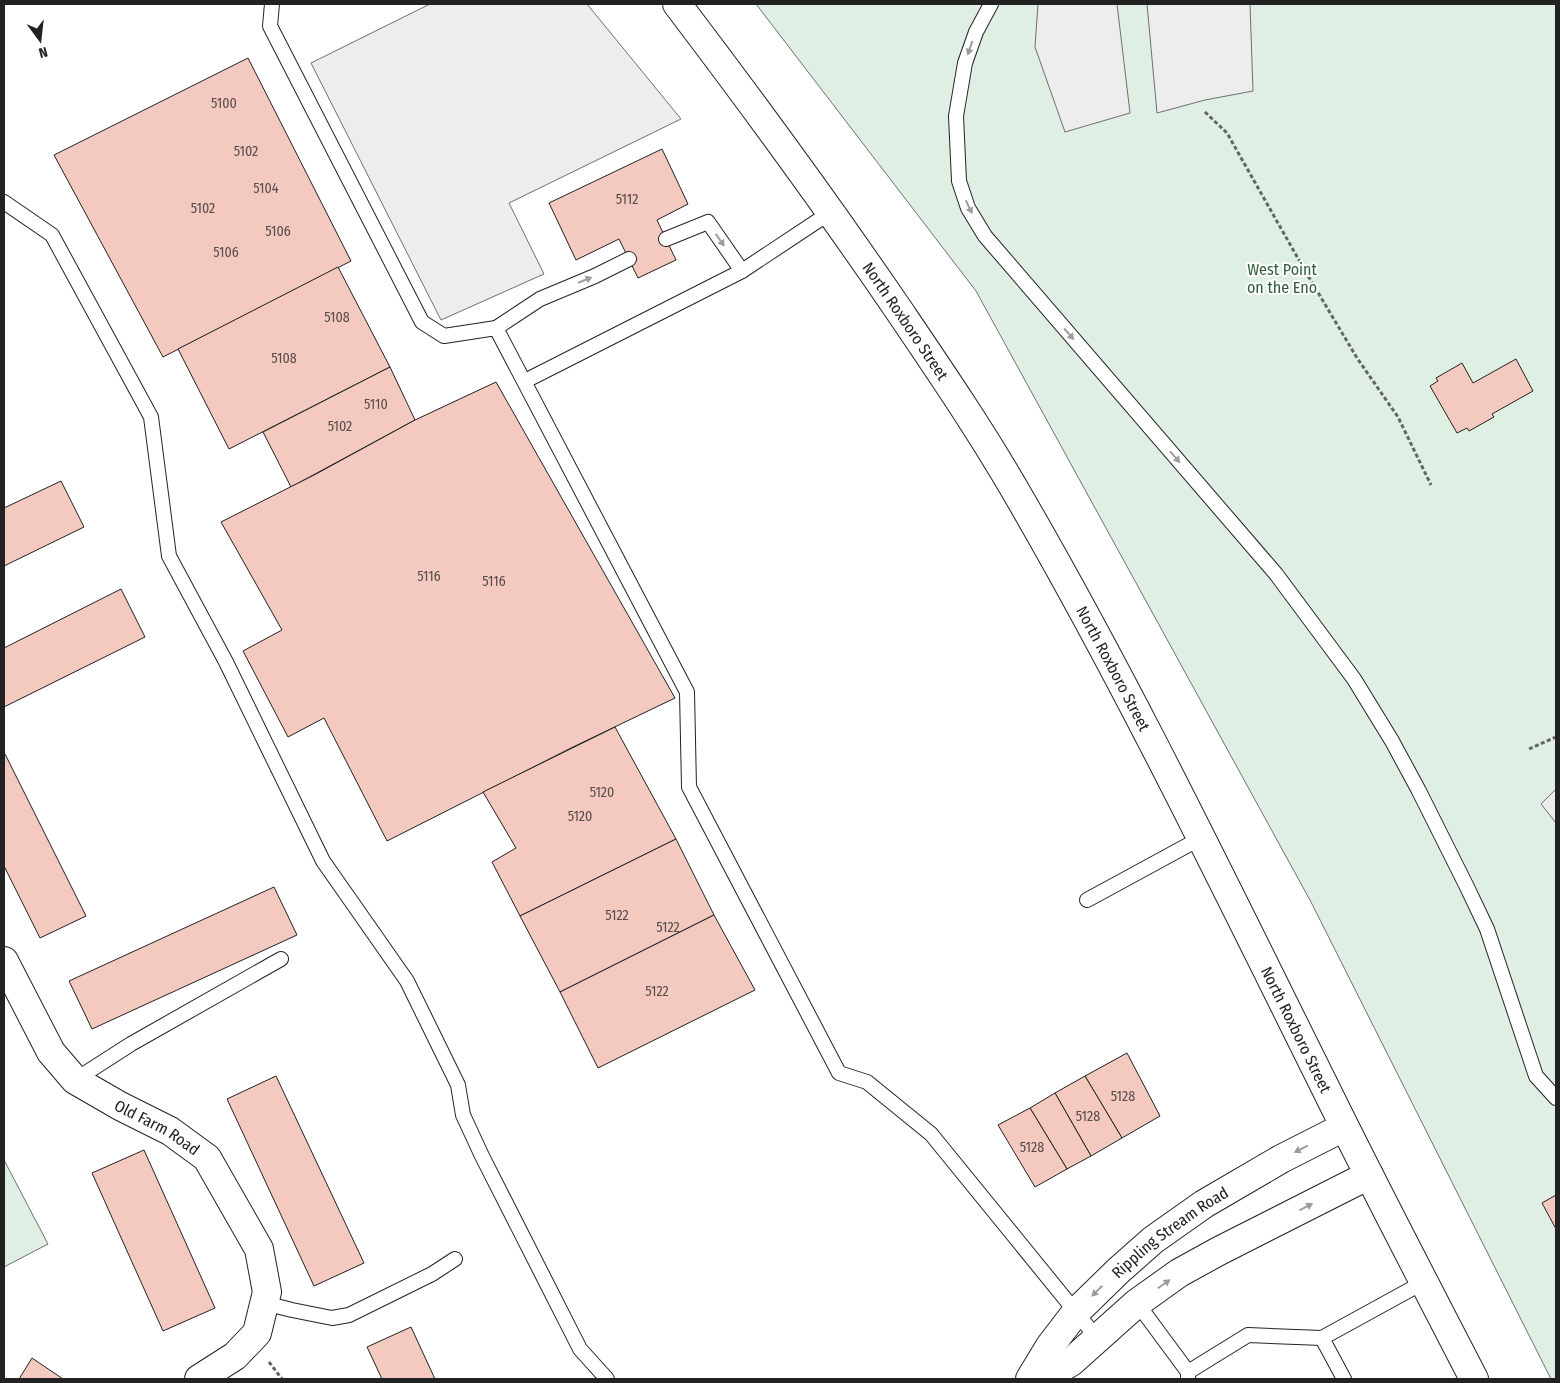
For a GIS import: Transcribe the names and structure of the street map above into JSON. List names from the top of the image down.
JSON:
{
  "streets": {
    "main road": ["North Roxboro Street", "Old Farm Road", "Rippling Stream Road"]
  },
  "crossings": [
    ["North Roxboro Street", "Rippling Stream Road"]
  ],
  "parks": ["West Point on the Eno"],
  "house_numbers": [
    "5100",
    "5102",
    "5104",
    "5112",
    "5102",
    "5106",
    "5106",
    "5108",
    "5108",
    "5110",
    "5102",
    "5116",
    "5116",
    "5120",
    "5120",
    "5122",
    "5122",
    "5122",
    "5128",
    "5128",
    "5128"
  ],
  "north": "bottom"
}
